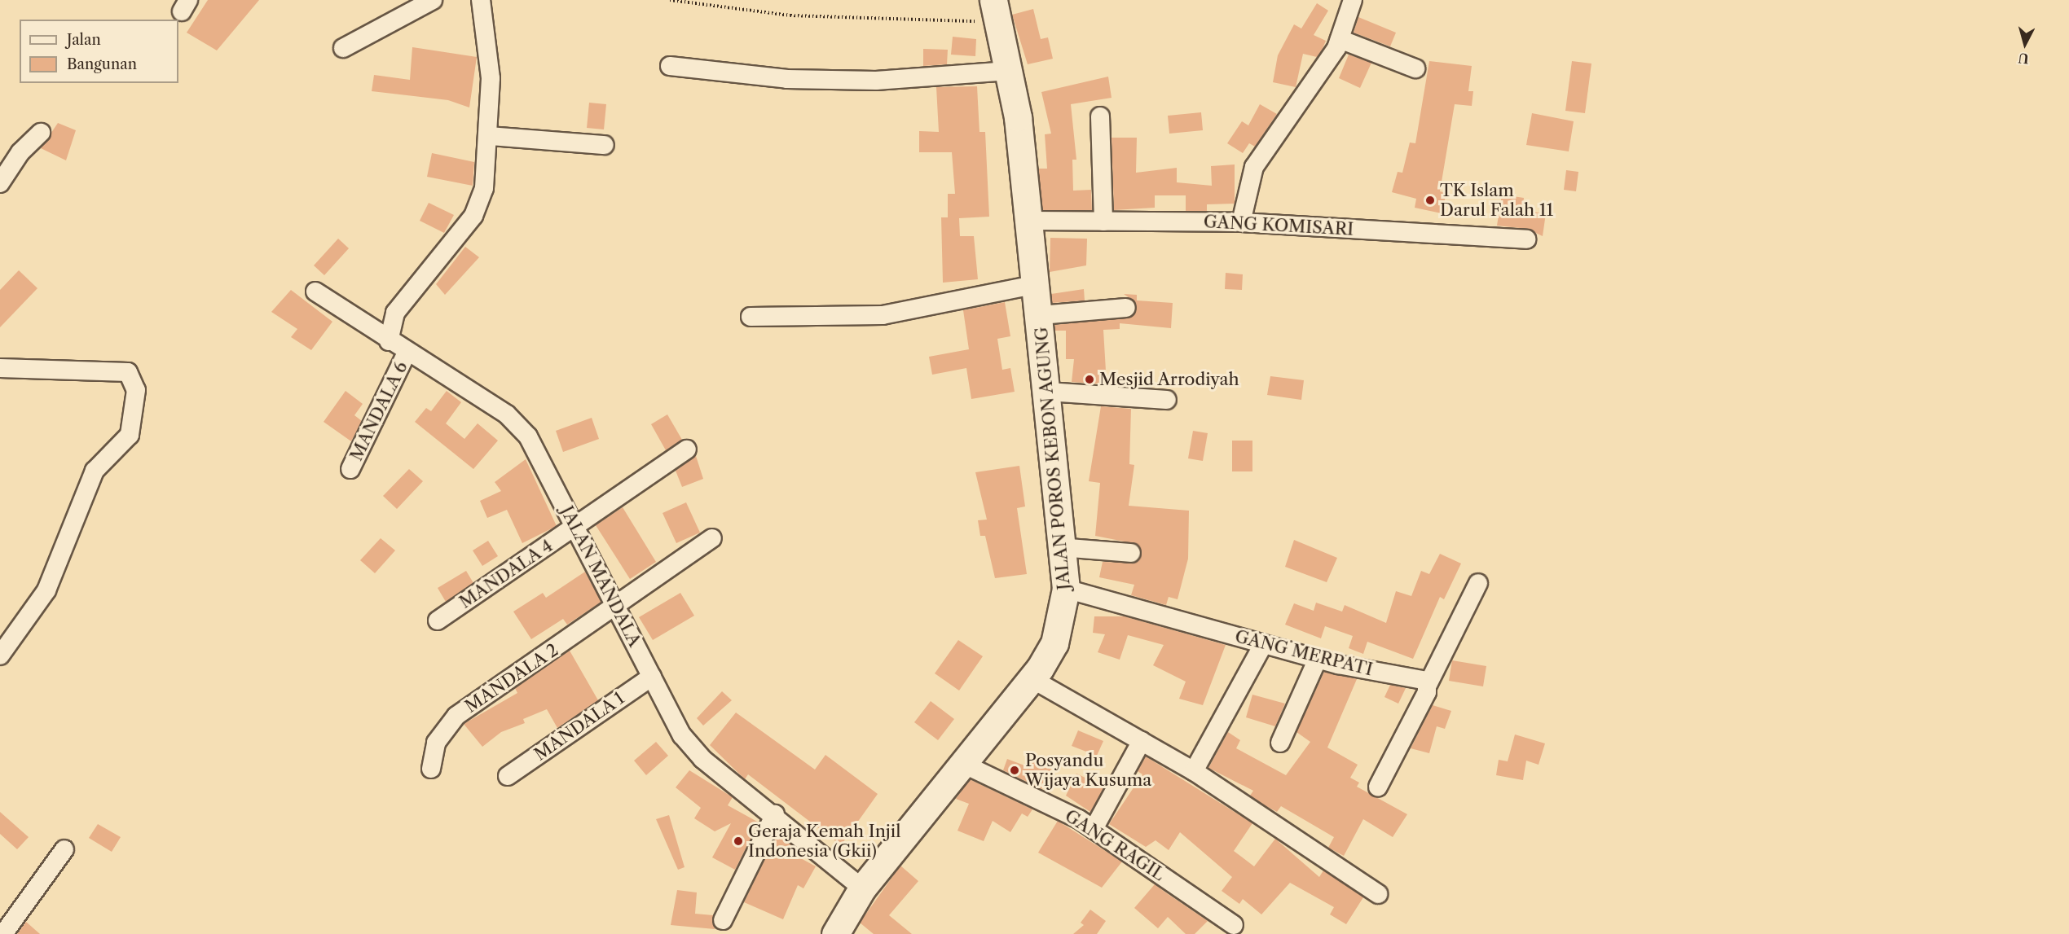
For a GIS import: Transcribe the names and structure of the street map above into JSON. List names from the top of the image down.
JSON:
{
  "streets": {
    "main road": ["JALAN POROS KEBON AGUNG"],
    "street": [
      "GANG KOMISARI",
      "MANDALA 6",
      "MANDALA 4",
      "JALAN MANDALA",
      "GANG MERPATI",
      "MANDALA 2",
      "MANDALA 1",
      "GANG RAGIL"
    ]
  },
  "crossings": [
    ["GANG KOMISARI", "JALAN POROS KEBON AGUNG"],
    ["MANDALA 6", "JALAN MANDALA"],
    ["JALAN POROS KEBON AGUNG", "JALAN MANDALA"],
    ["JALAN POROS KEBON AGUNG", "GANG MERPATI"],
    ["JALAN POROS KEBON AGUNG", "GANG RAGIL"],
    ["MANDALA 4", "JALAN MANDALA"],
    ["JALAN MANDALA", "MANDALA 2"],
    ["JALAN MANDALA", "MANDALA 1"]
  ],
  "places": [
    "TK Islam Darul Falah 11",
    "Mesjid Arrodiyah",
    "Posyandu Wijaya Kusuma",
    "Geraja Kemah Injil Indonesia (Gkii)"
  ],
  "legend": ["Jalan", "Bangunan"],
  "north": "bottom"
}
